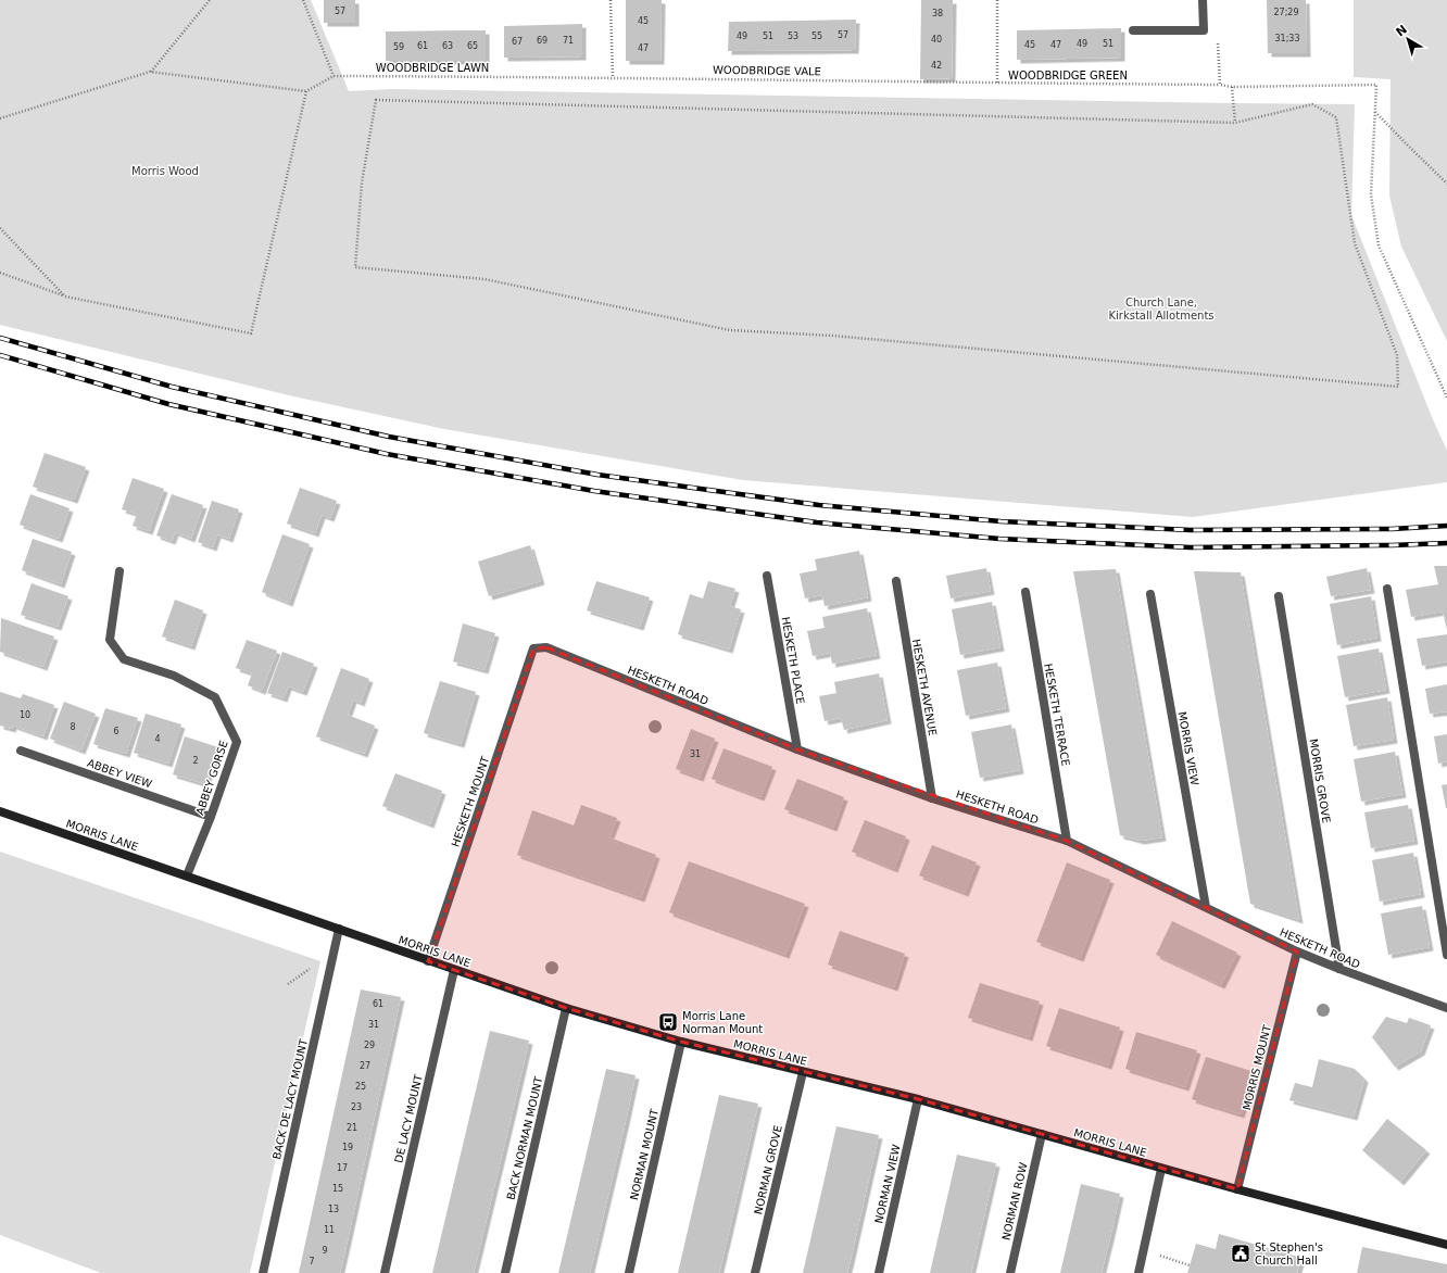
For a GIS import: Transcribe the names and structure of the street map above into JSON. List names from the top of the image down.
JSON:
{
  "streets": {
    "street": [
      "HESKETH PLACE",
      "HESKETH ROAD",
      "HESKETH AVENUE",
      "HESKETH TERRACE",
      "MORRIS VIEW",
      "ABBEY VIEW",
      "ABBEY GORSE",
      "MORRIS GROVE",
      "HESKETH MOUNT",
      "MORRIS LANE",
      "MORRIS MOUNT",
      "BACK DE LACY MOUNT",
      "DE LACY MOUNT",
      "BACK NORMAN MOUNT",
      "NORMAN MOUNT",
      "NORMAN GROVE",
      "NORMAN VIEW",
      "NORMAN ROW"
    ],
    "path": ["WOODBRIDGE LAWN", "WOODBRIDGE VALE", "WOODBRIDGE GREEN"]
  },
  "crossings": [
    ["WOODBRIDGE LAWN", "WOODBRIDGE VALE"],
    ["WOODBRIDGE VALE", "WOODBRIDGE GREEN"],
    ["HESKETH PLACE", "HESKETH ROAD"],
    ["HESKETH ROAD", "HESKETH AVENUE"],
    ["HESKETH ROAD", "HESKETH TERRACE"],
    ["HESKETH ROAD", "MORRIS VIEW"],
    ["HESKETH ROAD", "MORRIS GROVE"],
    ["HESKETH ROAD", "HESKETH MOUNT"],
    ["HESKETH ROAD", "MORRIS MOUNT"],
    ["ABBEY VIEW", "ABBEY GORSE"],
    ["ABBEY GORSE", "MORRIS LANE"],
    ["HESKETH MOUNT", "MORRIS LANE"],
    ["MORRIS LANE", "MORRIS MOUNT"],
    ["MORRIS LANE", "BACK DE LACY MOUNT"],
    ["MORRIS LANE", "DE LACY MOUNT"],
    ["MORRIS LANE", "BACK NORMAN MOUNT"],
    ["MORRIS LANE", "NORMAN MOUNT"],
    ["MORRIS LANE", "NORMAN GROVE"],
    ["MORRIS LANE", "NORMAN VIEW"],
    ["MORRIS LANE", "NORMAN ROW"]
  ],
  "parks": ["Morris Wood", "Church Lane, Kirkstall Allotments"],
  "places": {
    "bus stop": ["Morris Lane Norman Mount"],
    "public building": ["St Stephen's Church Hall"]
  },
  "house_numbers": [
    "57",
    "27;29",
    "38",
    "45",
    "57",
    "49",
    "51",
    "53",
    "55",
    "31;33",
    "40",
    "69",
    "71",
    "67",
    "49",
    "51",
    "45",
    "47",
    "61",
    "63",
    "65",
    "59",
    "47",
    "42",
    "10",
    "8",
    "6",
    "4",
    "31",
    "2",
    "61",
    "31",
    "29",
    "27",
    "25",
    "23",
    "21",
    "19",
    "17",
    "15",
    "13",
    "11",
    "9",
    "7"
  ],
  "north": "top left"
}
